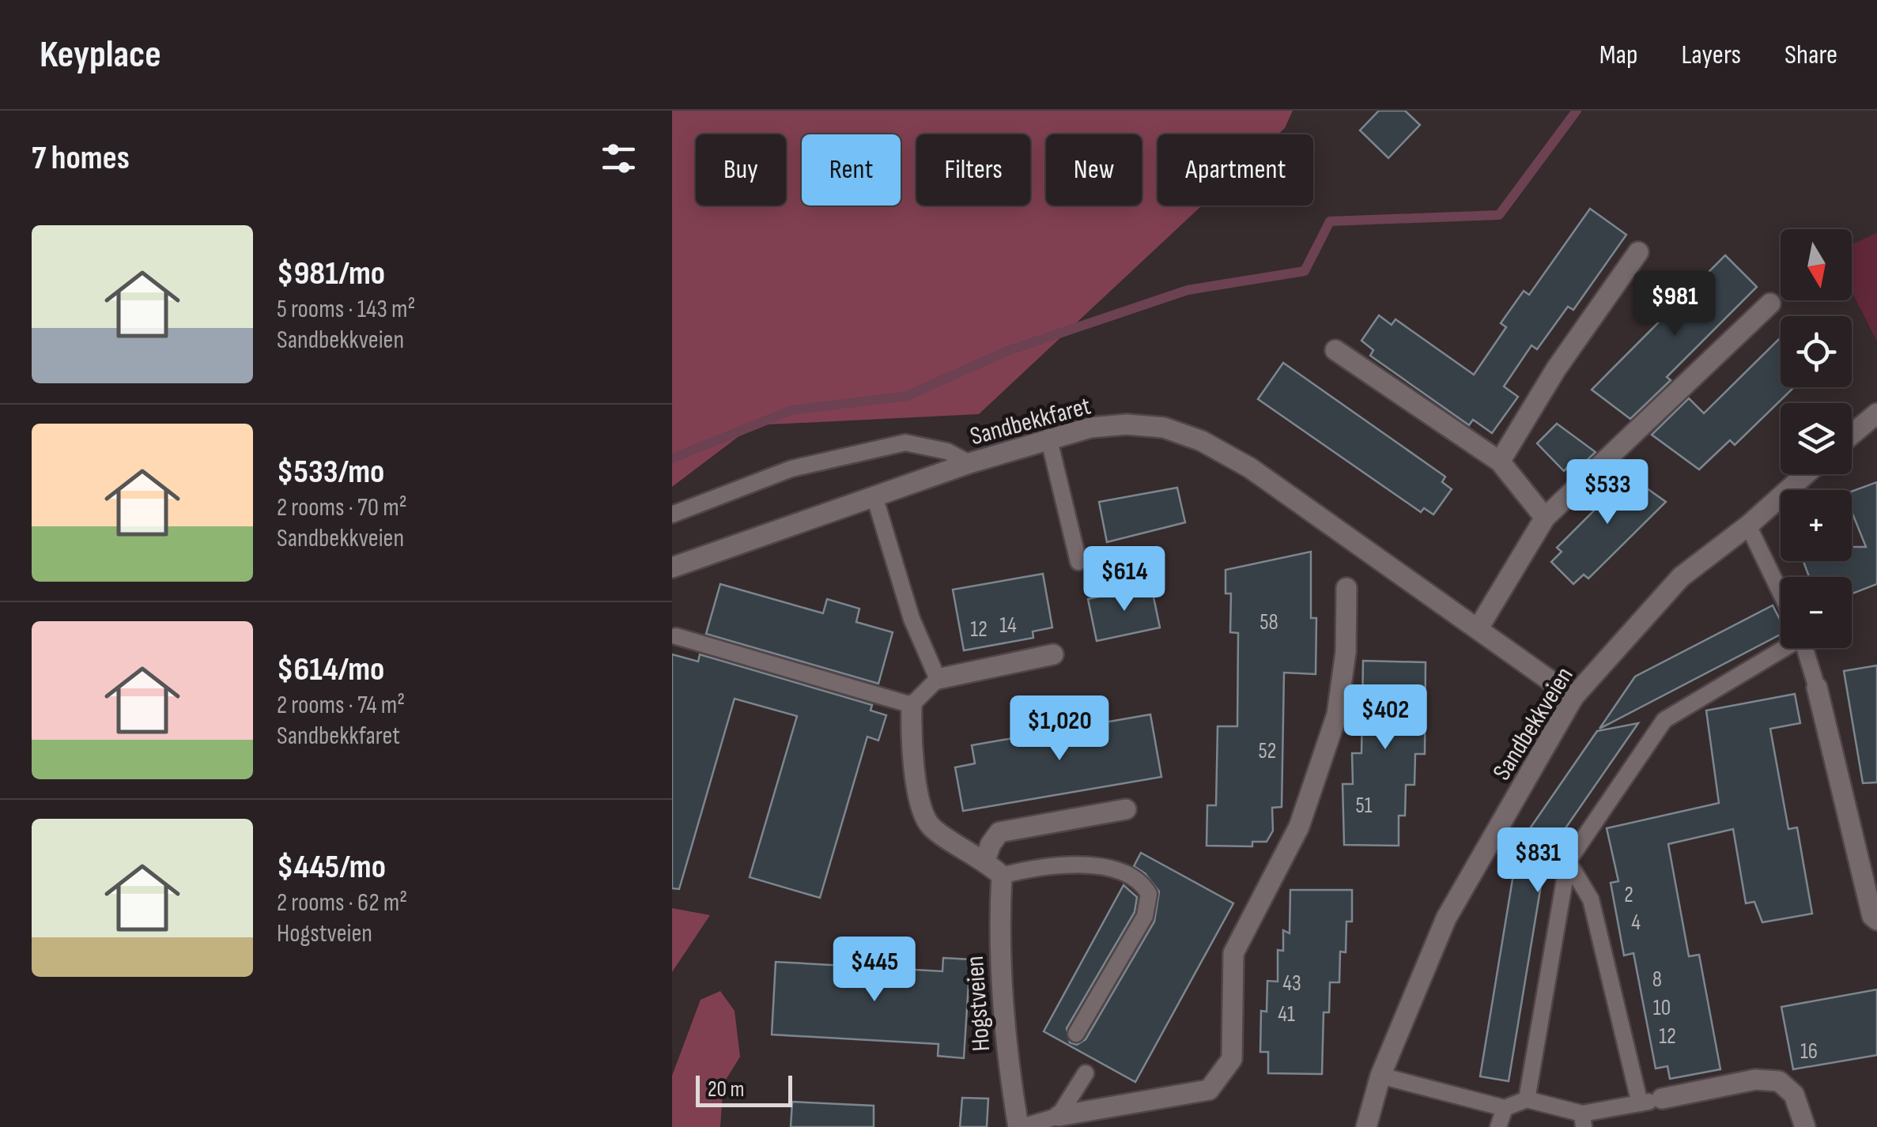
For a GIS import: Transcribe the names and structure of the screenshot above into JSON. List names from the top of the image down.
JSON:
{
  "streets": {
    "street": ["Sandbekkfaret", "Sandbekkveien", "Hogstveien"]
  },
  "crossings": [
    ["Sandbekkfaret", "Sandbekkveien"]
  ],
  "house_numbers": [
    "58",
    "14",
    "12",
    "52",
    "51",
    "2",
    "4",
    "8",
    "43",
    "10",
    "41",
    "12",
    "16"
  ],
  "scale_bar": "20 m",
  "north": "bottom",
  "page": {
    "header": "Keyplace",
    "nav": ["Map", "Layers", "Share"],
    "heading": "7 homes",
    "chip": [
      "Buy",
      "Rent",
      "Filters",
      "New",
      "Apartment"
    ],
    "list": [
      {
        "name": "$981/mo",
        "note": "5 rooms · 143 m² · Sandbekkveien"
      },
      {
        "name": "$533/mo",
        "note": "2 rooms · 70 m² · Sandbekkveien"
      },
      {
        "name": "$614/mo",
        "note": "2 rooms · 74 m² · Sandbekkfaret"
      },
      {
        "name": "$445/mo",
        "note": "2 rooms · 62 m² · Hogstveien"
      }
    ],
    "map_buttons": ["+", "−"],
    "price": [
      "$981",
      "$533",
      "$614",
      "$402",
      "$1,020",
      "$831",
      "$445"
    ],
    "scale": "20 m"
  }
}
